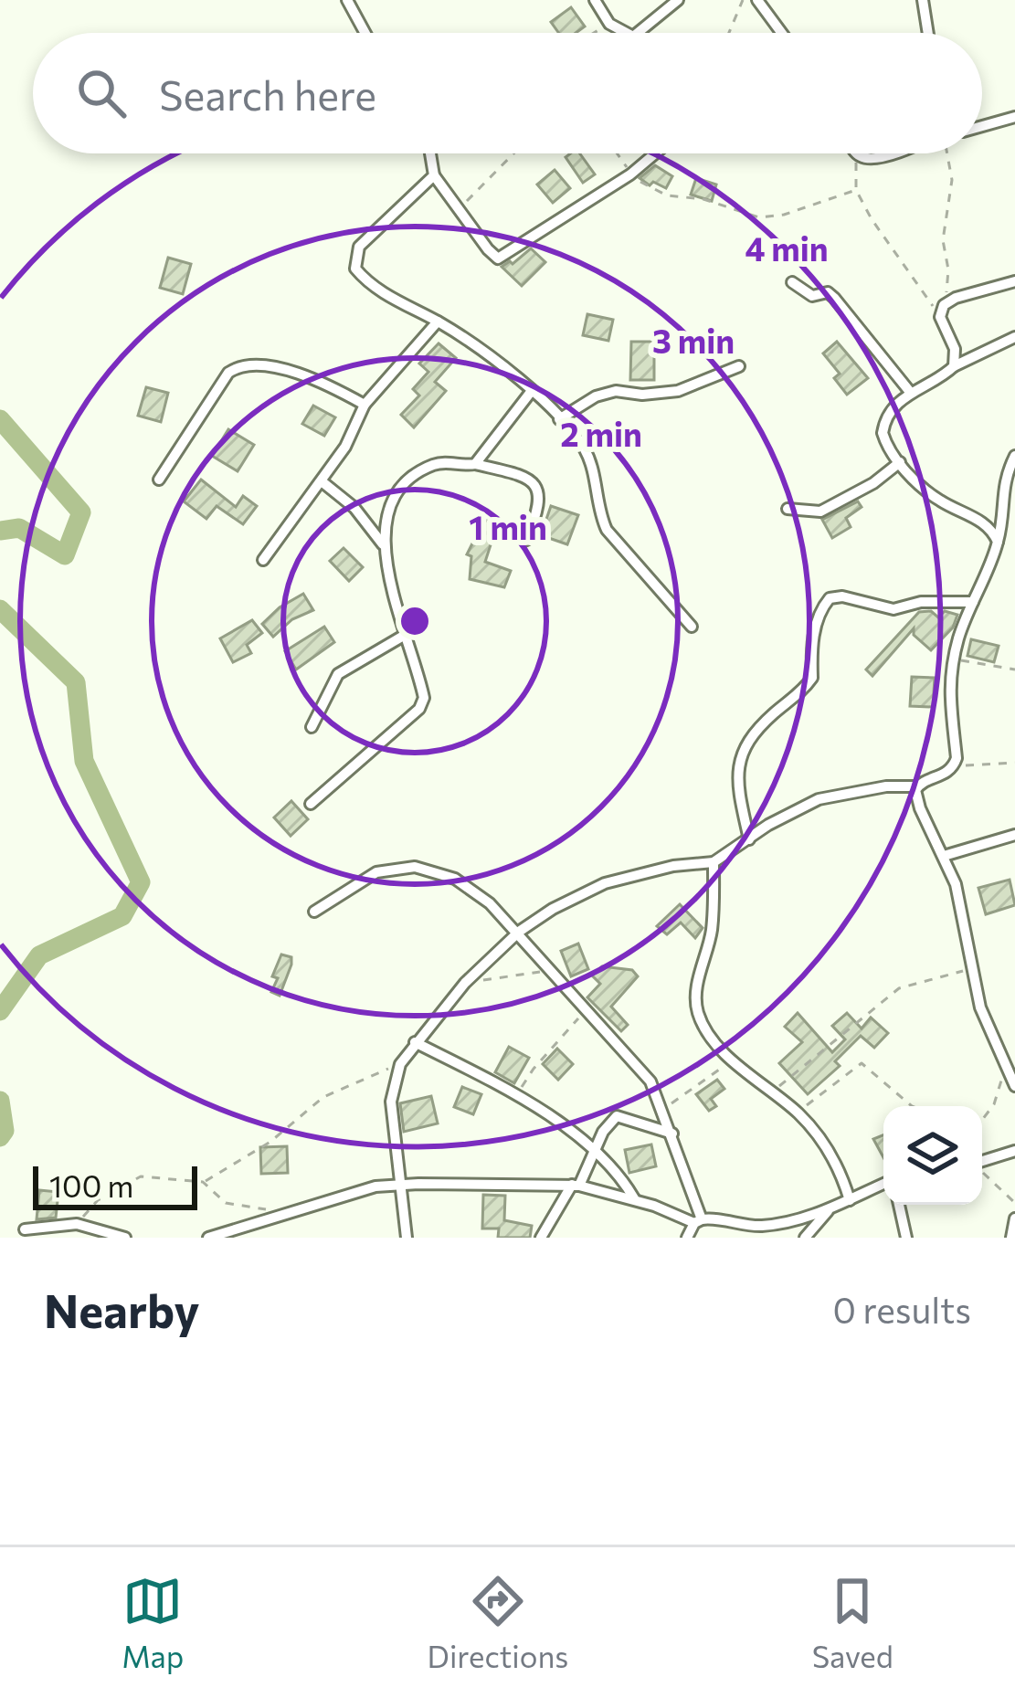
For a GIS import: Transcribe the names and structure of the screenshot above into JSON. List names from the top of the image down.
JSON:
{
  "scale_bar": "100 m",
  "page": {
    "search": "Search here",
    "scale": "100 m",
    "heading": ["Nearby", "0 results"],
    "nav": ["Map", "Directions", "Saved"]
  },
  "rings": [
    "4 min",
    "3 min",
    "2 min",
    "1 min"
  ]
}
